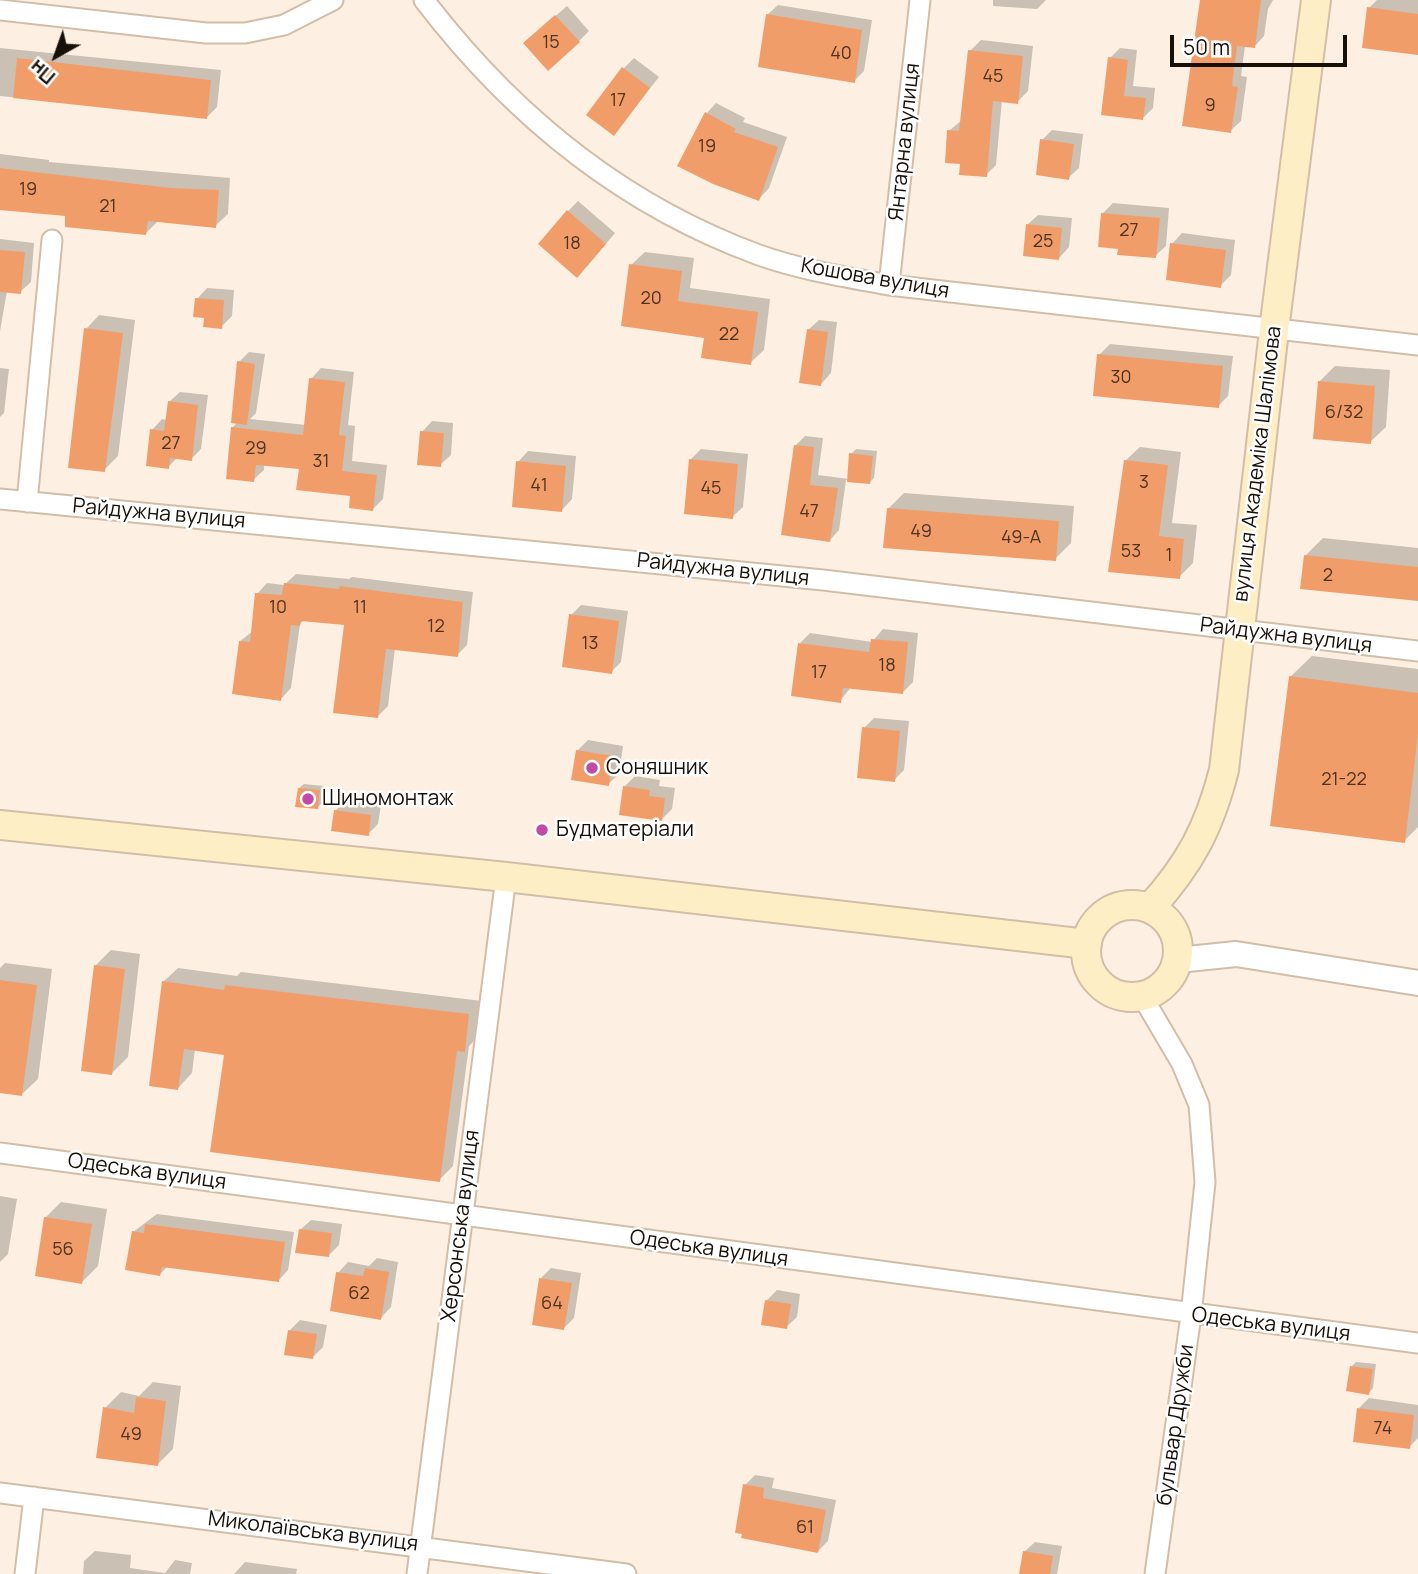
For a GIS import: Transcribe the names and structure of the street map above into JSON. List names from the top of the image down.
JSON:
{
  "streets": {
    "main road": ["вулиця Академіка Шалімова"],
    "street": [
      "Янтарна вулиця",
      "Кошова вулиця",
      "Райдужна вулиця",
      "Одеська вулиця",
      "Херсонська вулиця",
      "бульвар Дружби",
      "Миколаївська вулиця"
    ]
  },
  "crossings": [
    ["Янтарна вулиця", "Кошова вулиця"],
    ["Кошова вулиця", "вулиця Академіка Шалімова"],
    ["вулиця Академіка Шалімова", "Райдужна вулиця"],
    ["вулиця Академіка Шалімова", "бульвар Дружби"],
    ["Одеська вулиця", "Херсонська вулиця"],
    ["Одеська вулиця", "бульвар Дружби"],
    ["Херсонська вулиця", "Миколаївська вулиця"]
  ],
  "places": ["Соняшник", "Шиномонтаж", "Будматеріали"],
  "house_numbers": [
    "15",
    "40",
    "45",
    "17",
    "9",
    "19",
    "19",
    "21",
    "27",
    "25",
    "18",
    "20",
    "22",
    "30",
    "6/32",
    "27",
    "29",
    "31",
    "3",
    "41",
    "45",
    "47",
    "49",
    "49-А",
    "53",
    "1",
    "2",
    "10",
    "11",
    "12",
    "13",
    "18",
    "17",
    "21-22",
    "56",
    "62",
    "64",
    "74",
    "49",
    "61"
  ],
  "scale_bar": "50 m",
  "north": "bottom left"
}
